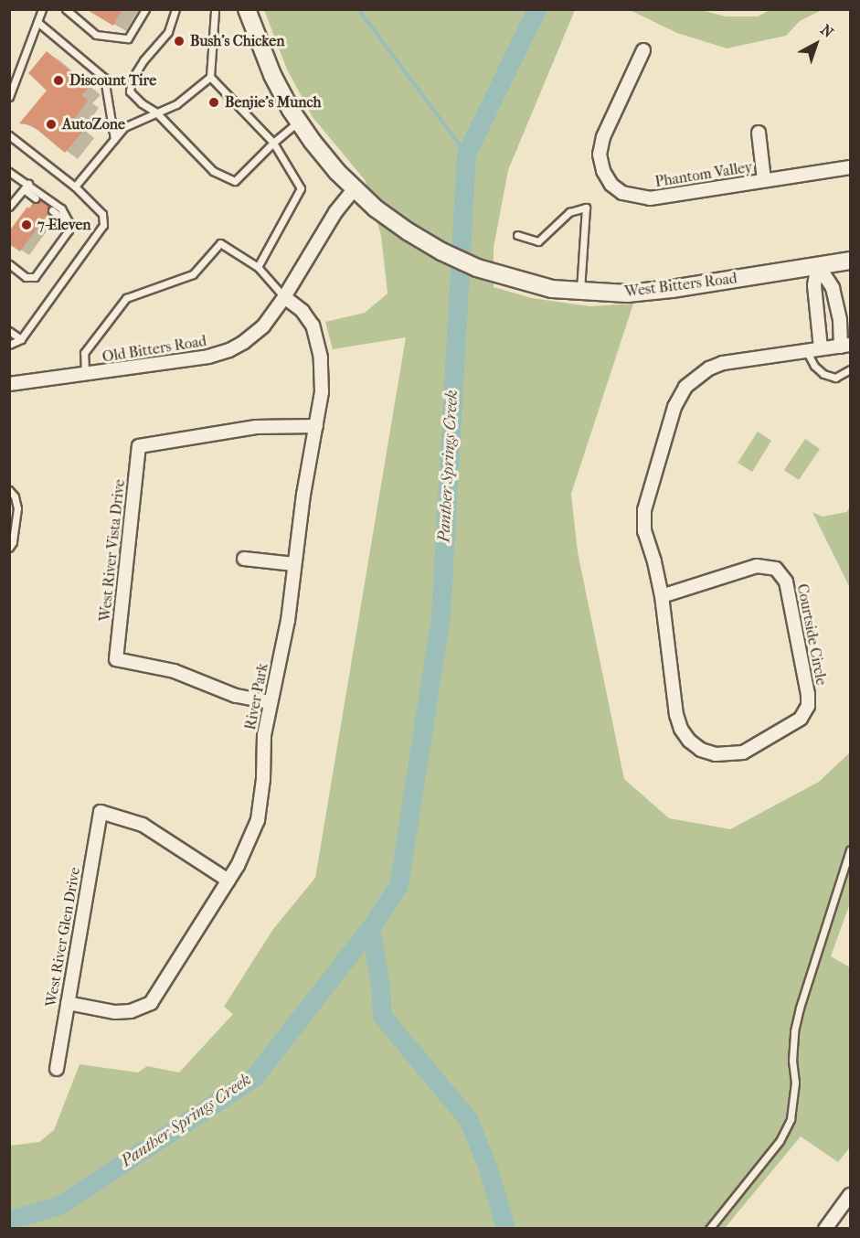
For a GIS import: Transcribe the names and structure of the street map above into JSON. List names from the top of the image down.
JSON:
{
  "streets": {
    "main road": ["West Bitters Road"],
    "street": [
      "Phantom Valley",
      "Old Bitters Road",
      "West River Vista Drive",
      "Courtside Circle",
      "River Park",
      "West River Glen Drive"
    ]
  },
  "crossings": [
    ["West Bitters Road", "Old Bitters Road"],
    ["West Bitters Road", "Courtside Circle"],
    ["Old Bitters Road", "River Park"],
    ["West River Vista Drive", "River Park"],
    ["River Park", "West River Glen Drive"]
  ],
  "water": ["Panther Springs Creek"],
  "places": [
    "Bush's Chicken",
    "Discount Tire",
    "Benjie's Munch",
    "AutoZone",
    "7-Eleven"
  ],
  "north": "top right"
}
